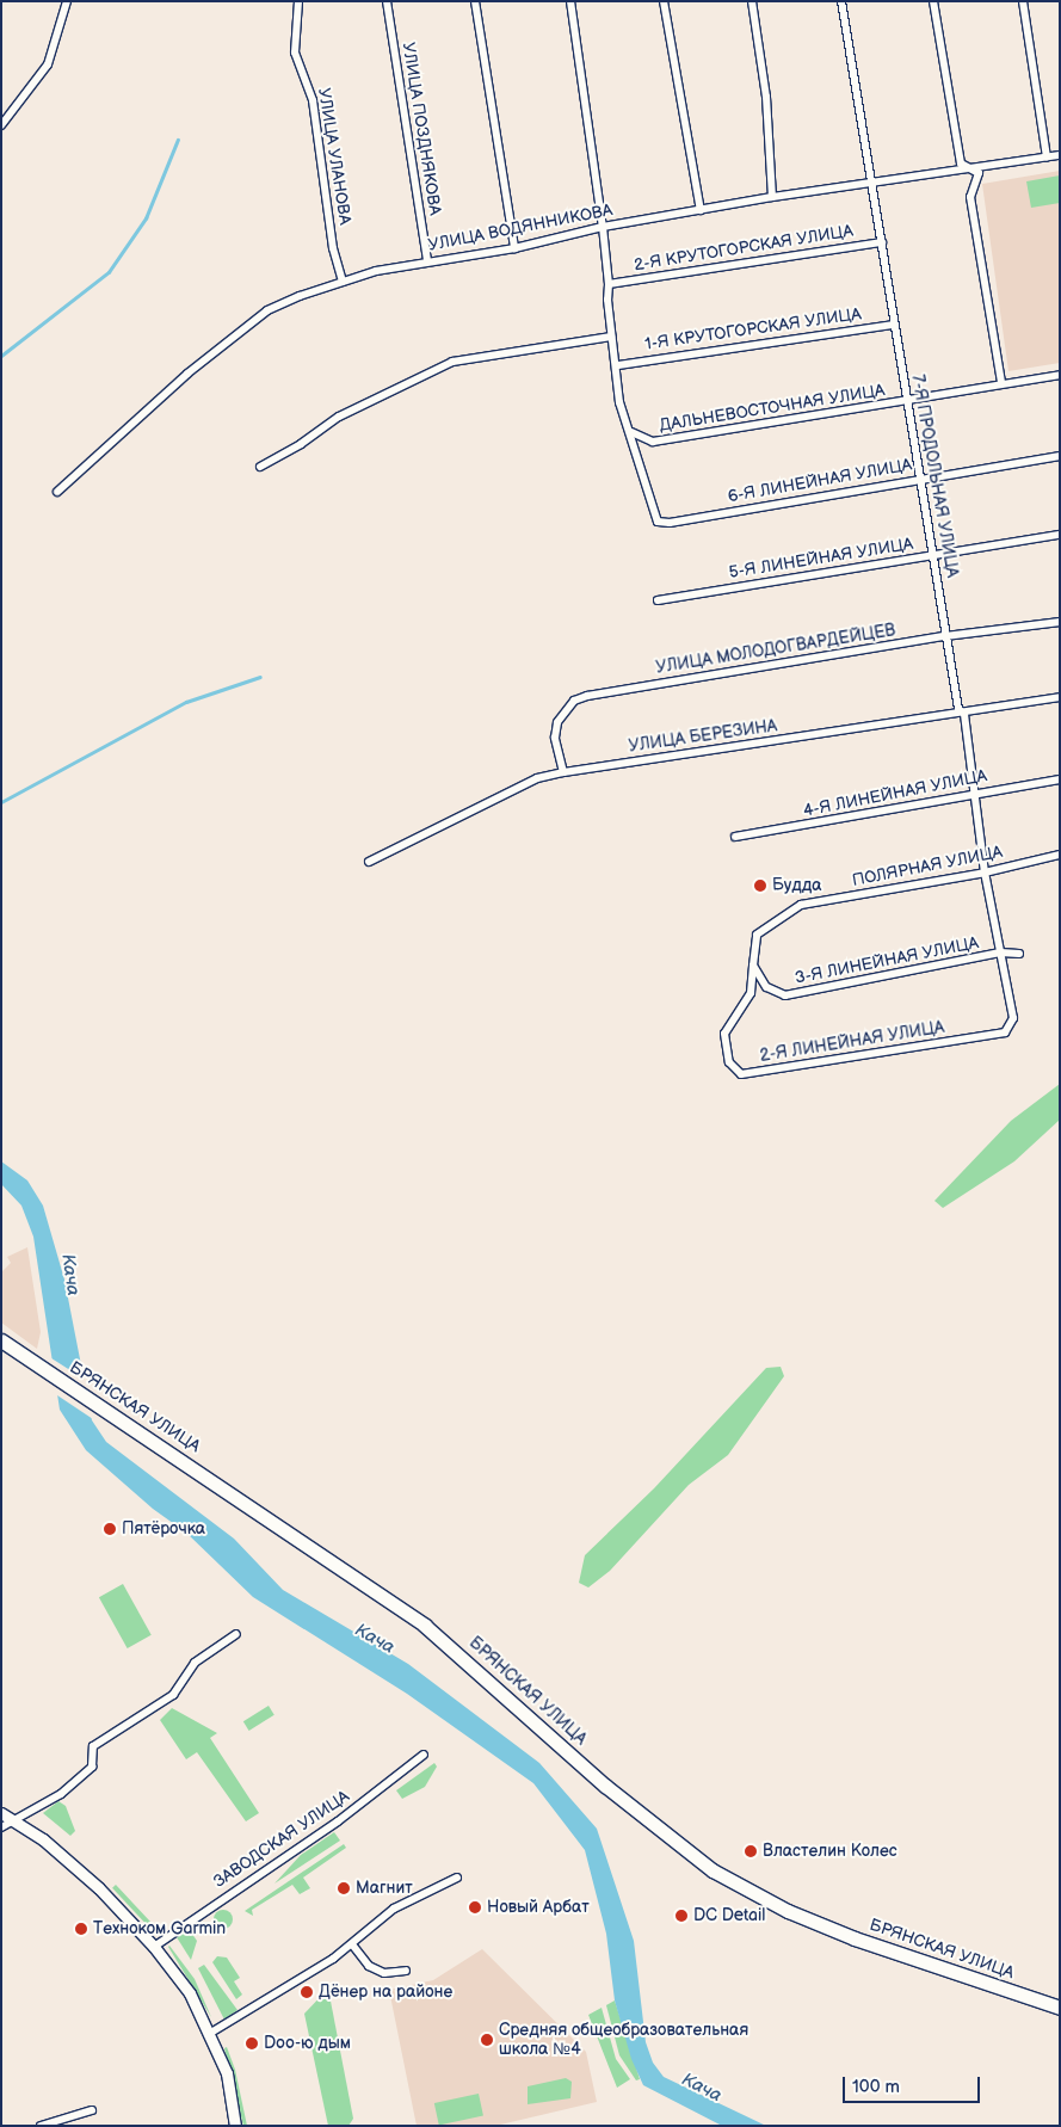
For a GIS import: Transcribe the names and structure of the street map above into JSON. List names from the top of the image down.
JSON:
{
  "streets": {
    "highway": ["БРЯНСКАЯ УЛИЦА"],
    "street": [
      "УЛИЦА ПОЗДНЯКОВА",
      "УЛИЦА УЛАНОВА",
      "УЛИЦА ВОДЯННИКОВА",
      "2-Я КРУТОГОРСКАЯ УЛИЦА",
      "1-Я КРУТОГОРСКАЯ УЛИЦА",
      "ДАЛЬНЕВОСТОЧНАЯ УЛИЦА",
      "7-Я ПРОДОЛЬНАЯ УЛИЦА",
      "6-Я ЛИНЕЙНАЯ УЛИЦА",
      "5-Я ЛИНЕЙНАЯ УЛИЦА",
      "УЛИЦА МОЛОДОГВАРДЕЙЦЕВ",
      "УЛИЦА БЕРЕЗИНА",
      "4-Я ЛИНЕЙНАЯ УЛИЦА",
      "ПОЛЯРНАЯ УЛИЦА",
      "3-Я ЛИНЕЙНАЯ УЛИЦА",
      "2-Я ЛИНЕЙНАЯ УЛИЦА",
      "ЗАВОДСКАЯ УЛИЦА"
    ]
  },
  "crossings": [
    ["УЛИЦА ПОЗДНЯКОВА", "УЛИЦА ВОДЯННИКОВА"],
    ["УЛИЦА УЛАНОВА", "УЛИЦА ВОДЯННИКОВА"],
    ["УЛИЦА ВОДЯННИКОВА", "7-Я ПРОДОЛЬНАЯ УЛИЦА"],
    ["2-Я КРУТОГОРСКАЯ УЛИЦА", "7-Я ПРОДОЛЬНАЯ УЛИЦА"],
    ["1-Я КРУТОГОРСКАЯ УЛИЦА", "7-Я ПРОДОЛЬНАЯ УЛИЦА"],
    ["ДАЛЬНЕВОСТОЧНАЯ УЛИЦА", "7-Я ПРОДОЛЬНАЯ УЛИЦА"],
    ["ДАЛЬНЕВОСТОЧНАЯ УЛИЦА", "6-Я ЛИНЕЙНАЯ УЛИЦА"],
    ["7-Я ПРОДОЛЬНАЯ УЛИЦА", "6-Я ЛИНЕЙНАЯ УЛИЦА"],
    ["7-Я ПРОДОЛЬНАЯ УЛИЦА", "5-Я ЛИНЕЙНАЯ УЛИЦА"],
    ["7-Я ПРОДОЛЬНАЯ УЛИЦА", "УЛИЦА МОЛОДОГВАРДЕЙЦЕВ"],
    ["7-Я ПРОДОЛЬНАЯ УЛИЦА", "УЛИЦА БЕРЕЗИНА"],
    ["7-Я ПРОДОЛЬНАЯ УЛИЦА", "4-Я ЛИНЕЙНАЯ УЛИЦА"],
    ["7-Я ПРОДОЛЬНАЯ УЛИЦА", "ПОЛЯРНАЯ УЛИЦА"],
    ["7-Я ПРОДОЛЬНАЯ УЛИЦА", "3-Я ЛИНЕЙНАЯ УЛИЦА"],
    ["7-Я ПРОДОЛЬНАЯ УЛИЦА", "2-Я ЛИНЕЙНАЯ УЛИЦА"],
    ["УЛИЦА МОЛОДОГВАРДЕЙЦЕВ", "УЛИЦА БЕРЕЗИНА"],
    ["ПОЛЯРНАЯ УЛИЦА", "3-Я ЛИНЕЙНАЯ УЛИЦА"],
    ["ПОЛЯРНАЯ УЛИЦА", "2-Я ЛИНЕЙНАЯ УЛИЦА"],
    ["3-Я ЛИНЕЙНАЯ УЛИЦА", "2-Я ЛИНЕЙНАЯ УЛИЦА"]
  ],
  "water": ["Кача"],
  "places": [
    "Будда",
    "Пятёрочка",
    "Властелин Колес",
    "Магнит",
    "Новый Арбат",
    "DC Detail",
    "Техноком Garmin",
    "Дёнер на районе",
    "Средняя общеобразовательная школа №4",
    "Doo-ю дым"
  ],
  "scale_bar": "100 m"
}
